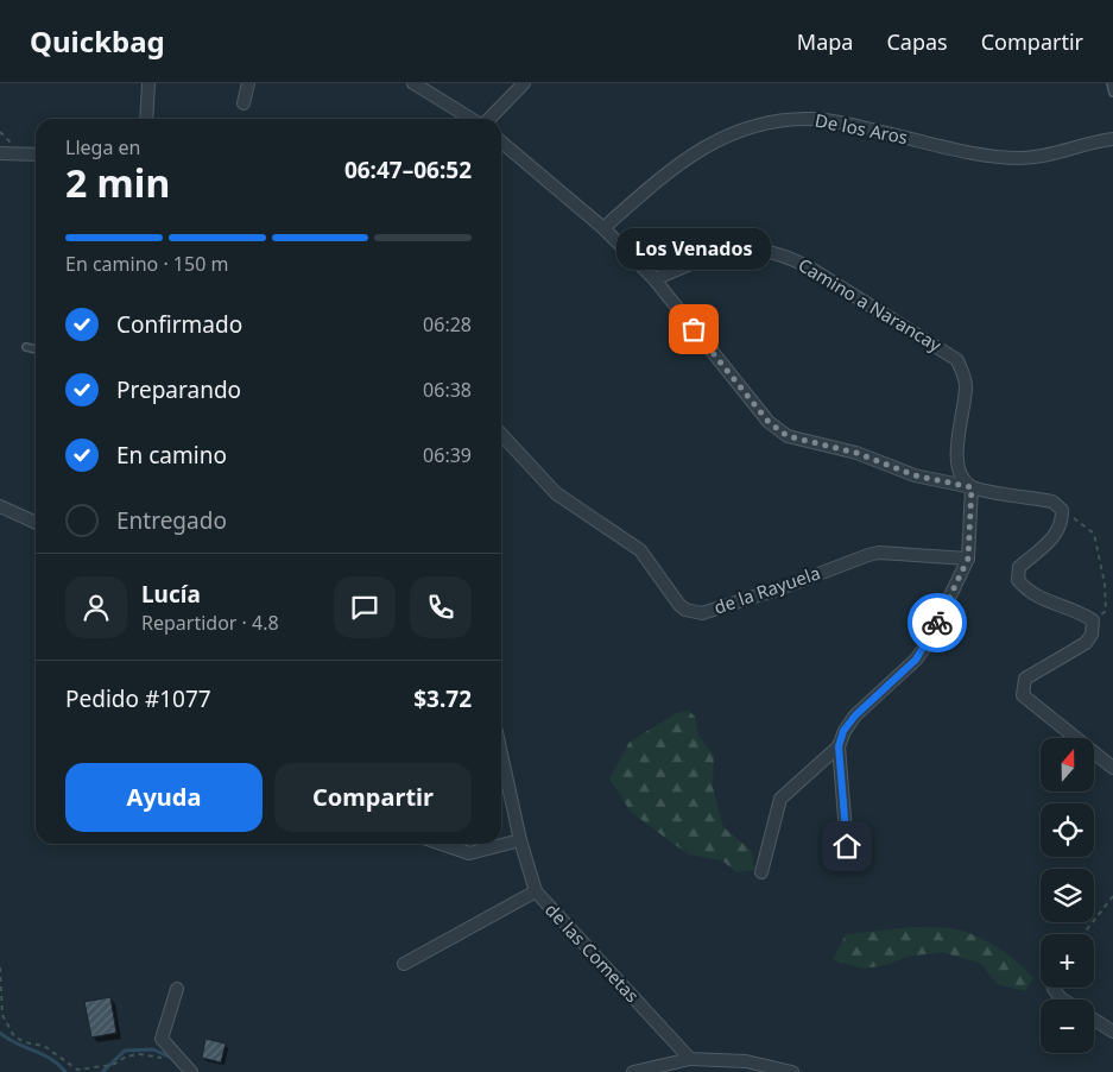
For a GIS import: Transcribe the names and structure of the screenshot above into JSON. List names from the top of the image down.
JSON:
{
  "streets": {
    "street": [
      "De los Aros",
      "Camino a Narancay",
      "de la Rayuela",
      "de las Cometas"
    ]
  },
  "places": ["Los Venados"],
  "north": "top",
  "page": {
    "header": "Quickbag",
    "nav": ["Mapa", "Capas", "Compartir"],
    "heading": ["2 min", "Llega en", "06:47–06:52"],
    "panel": [
      "Lucía",
      "Repartidor · 4.8",
      "Pedido #1077",
      "$3.72"
    ],
    "bar": "En camino · 150 m",
    "bubble": "Los Venados",
    "list": [
      ["Confirmado", "06:28"],
      ["Preparando", "06:38"],
      ["En camino", "06:39"],
      "Entregado"
    ],
    "map_buttons": ["+", "−"],
    "buttons": ["Ayuda", "Compartir"]
  }
}
